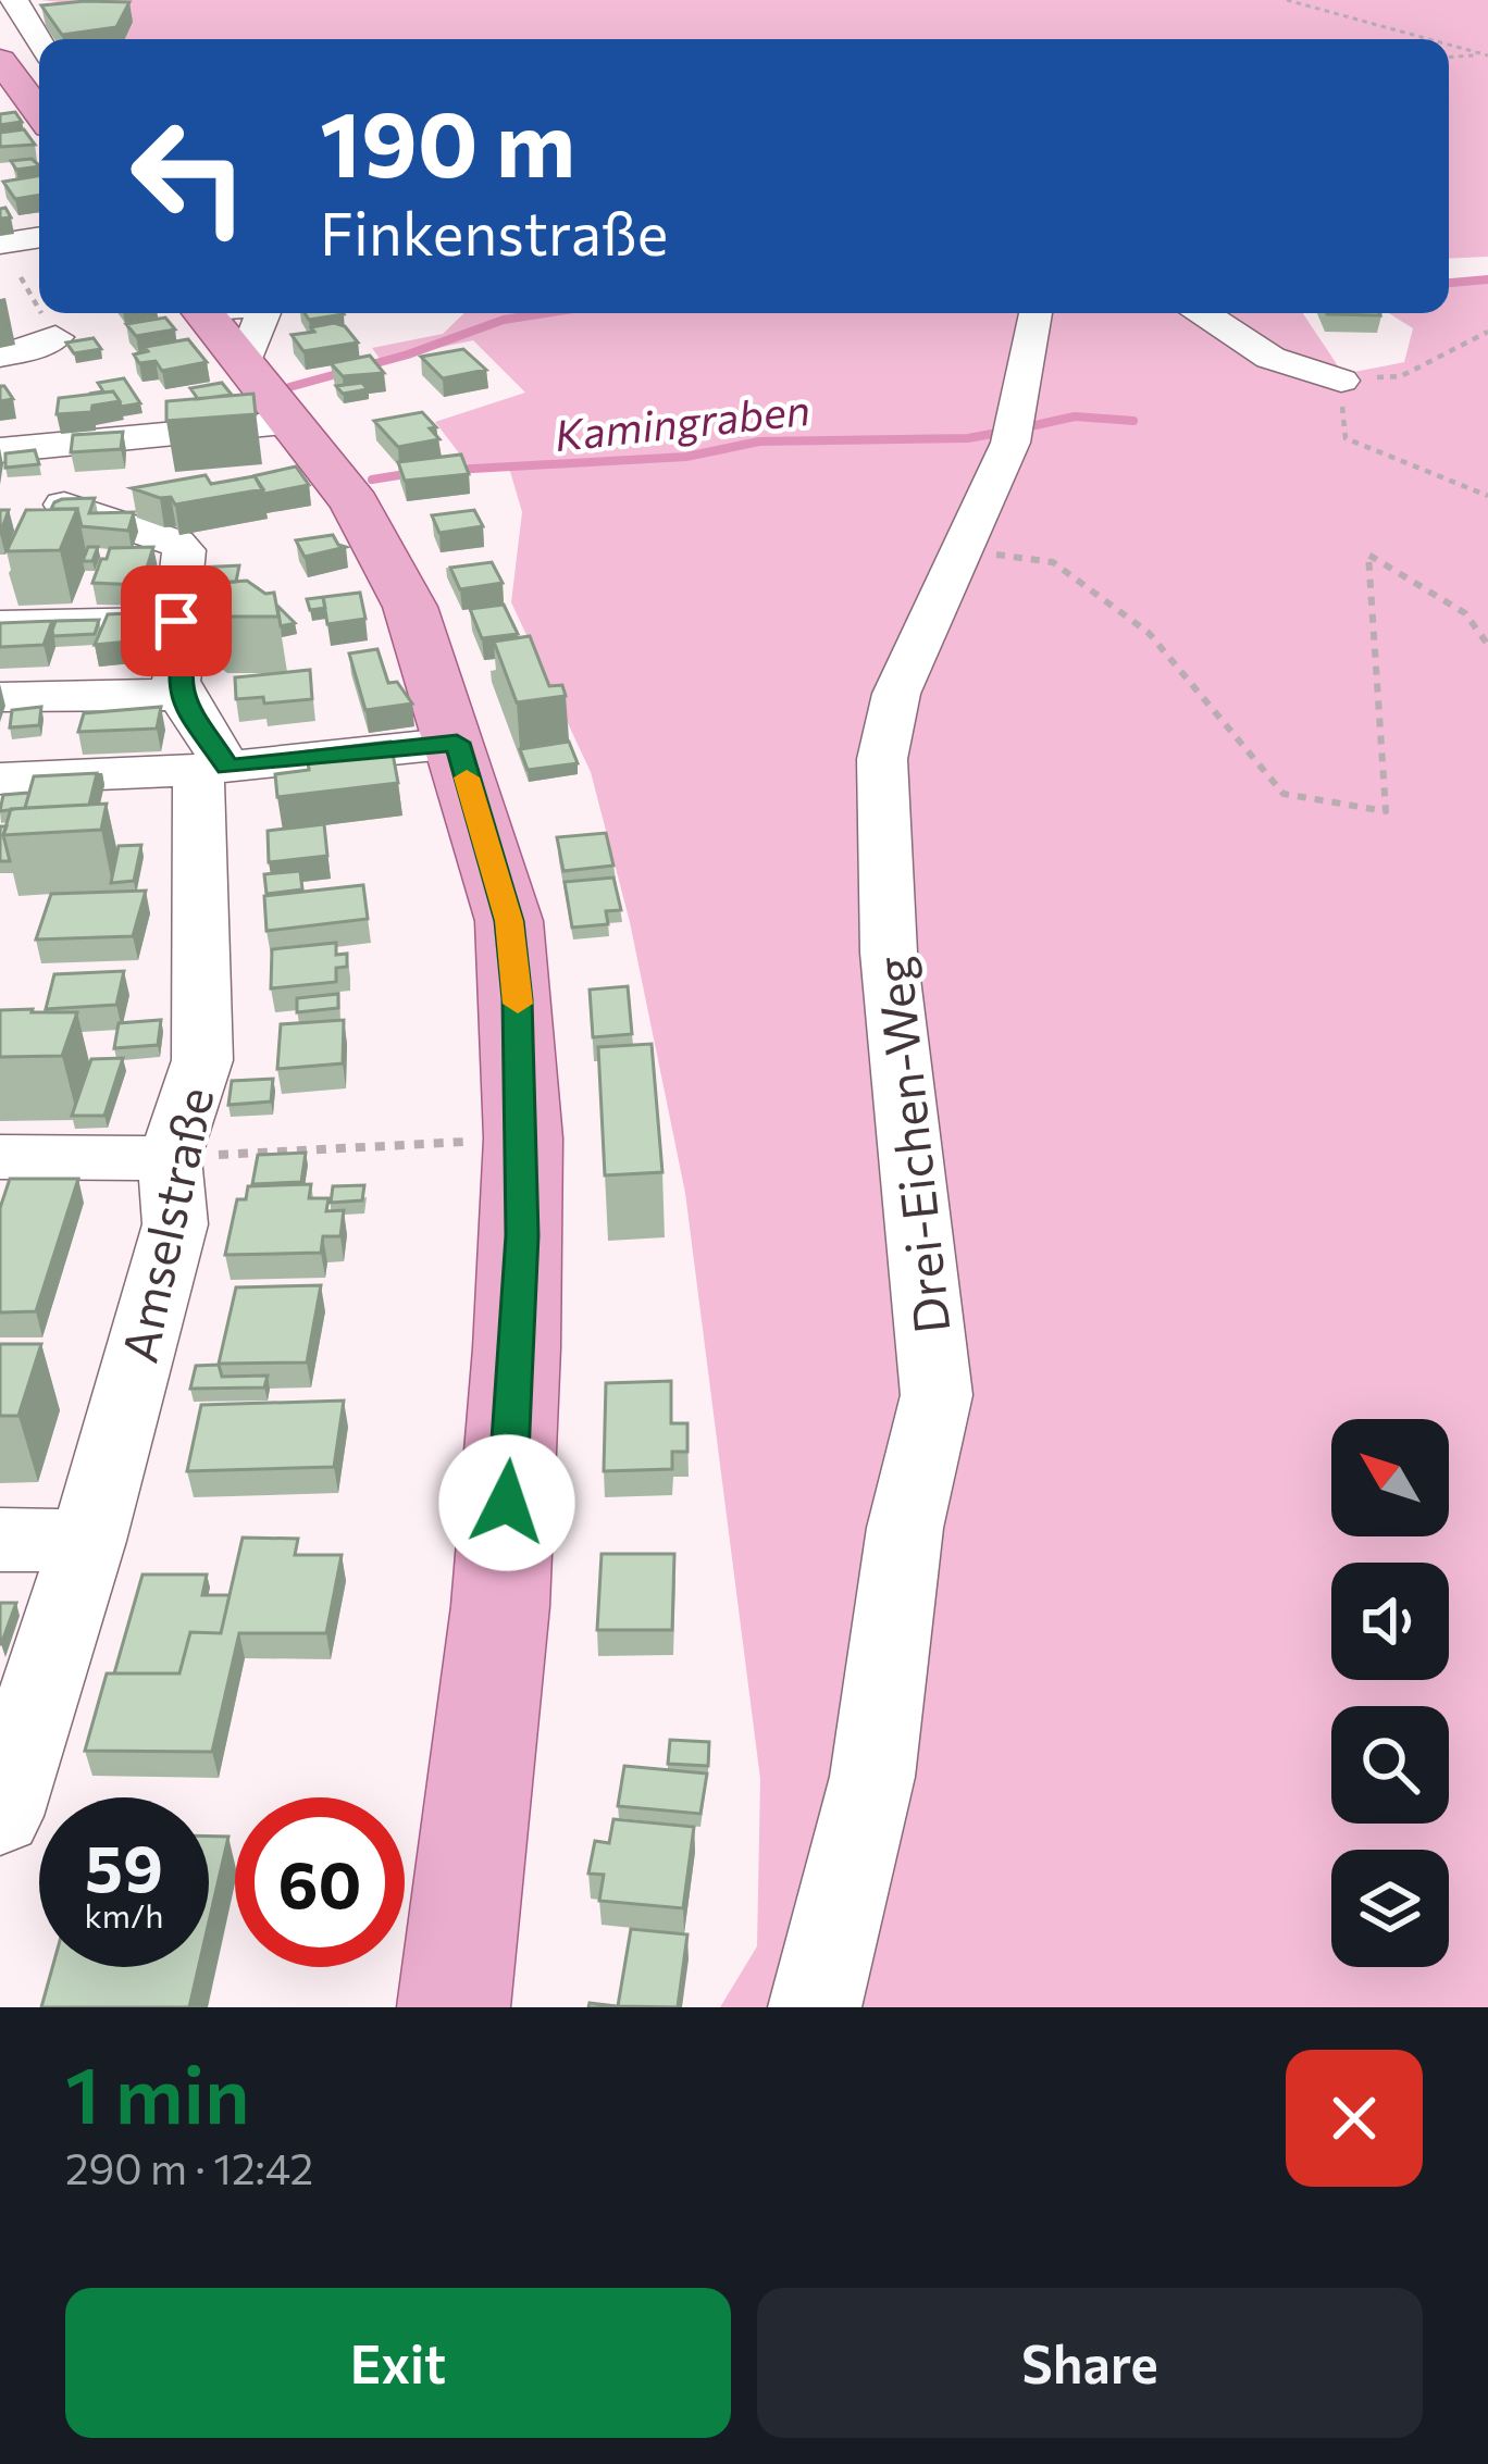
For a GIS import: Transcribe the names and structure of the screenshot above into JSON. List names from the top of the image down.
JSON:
{
  "streets": {
    "street": ["Drei-Eichen-Weg", "Amselstraße"]
  },
  "water": ["Kamingraben"],
  "north": "top left",
  "page": {
    "turn": ["190 m", "Finkenstraße"],
    "speed": "59 km/h",
    "limit": "60",
    "heading": ["1 min", "290 m · 12:42"],
    "buttons": ["Exit", "Share"]
  }
}
